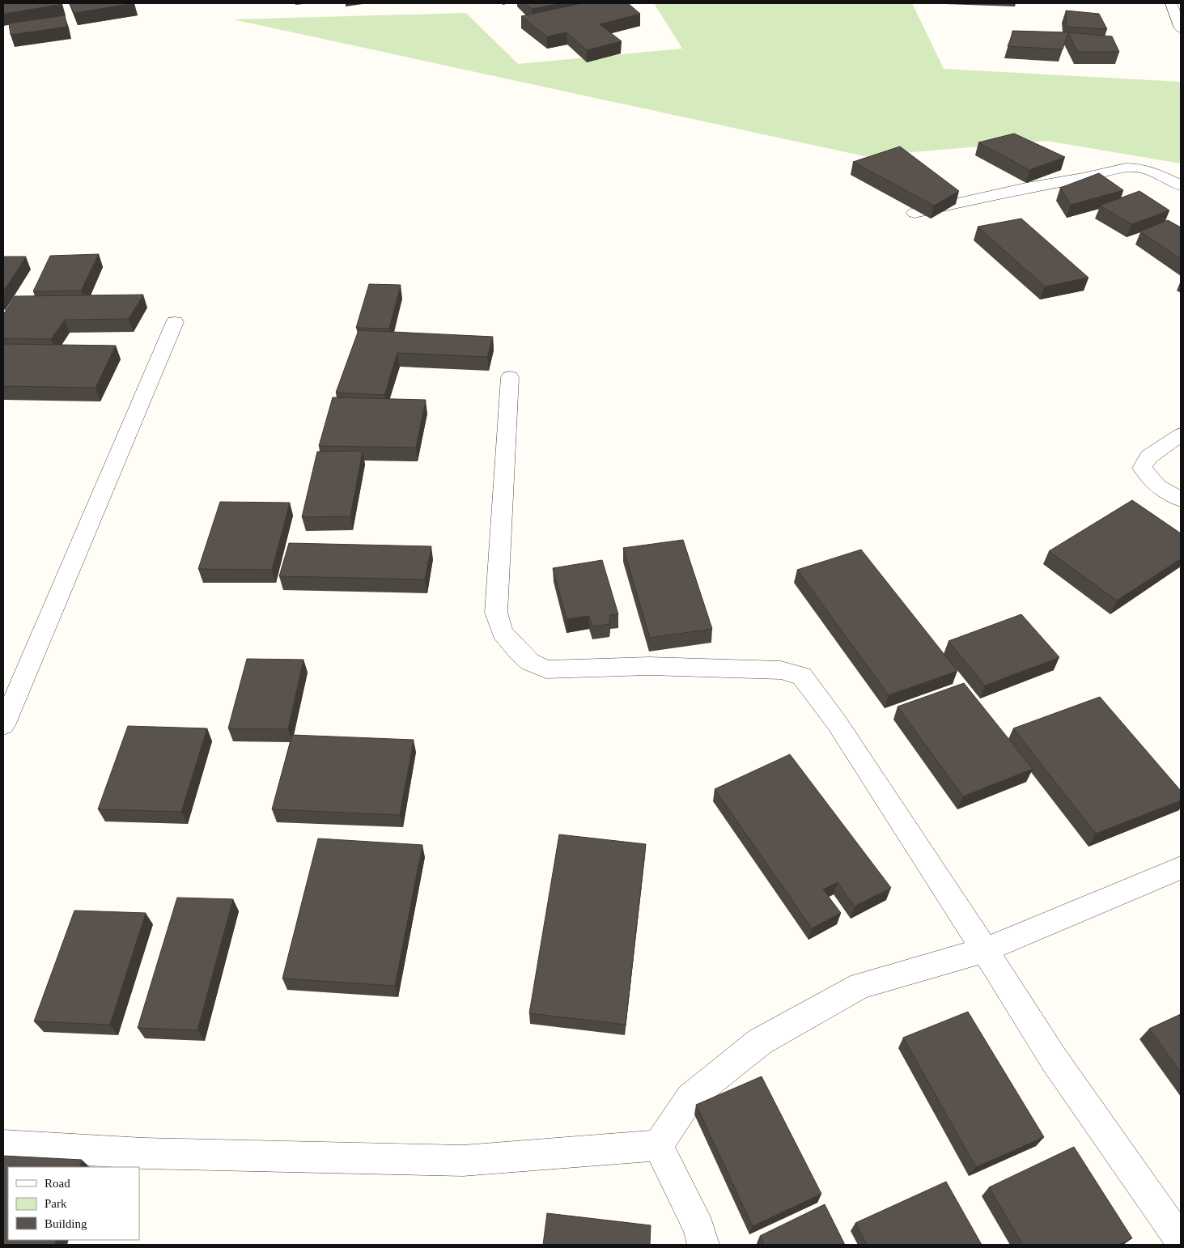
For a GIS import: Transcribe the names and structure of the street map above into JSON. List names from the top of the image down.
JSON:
{
  "legend": ["Road", "Park", "Building"]
}
